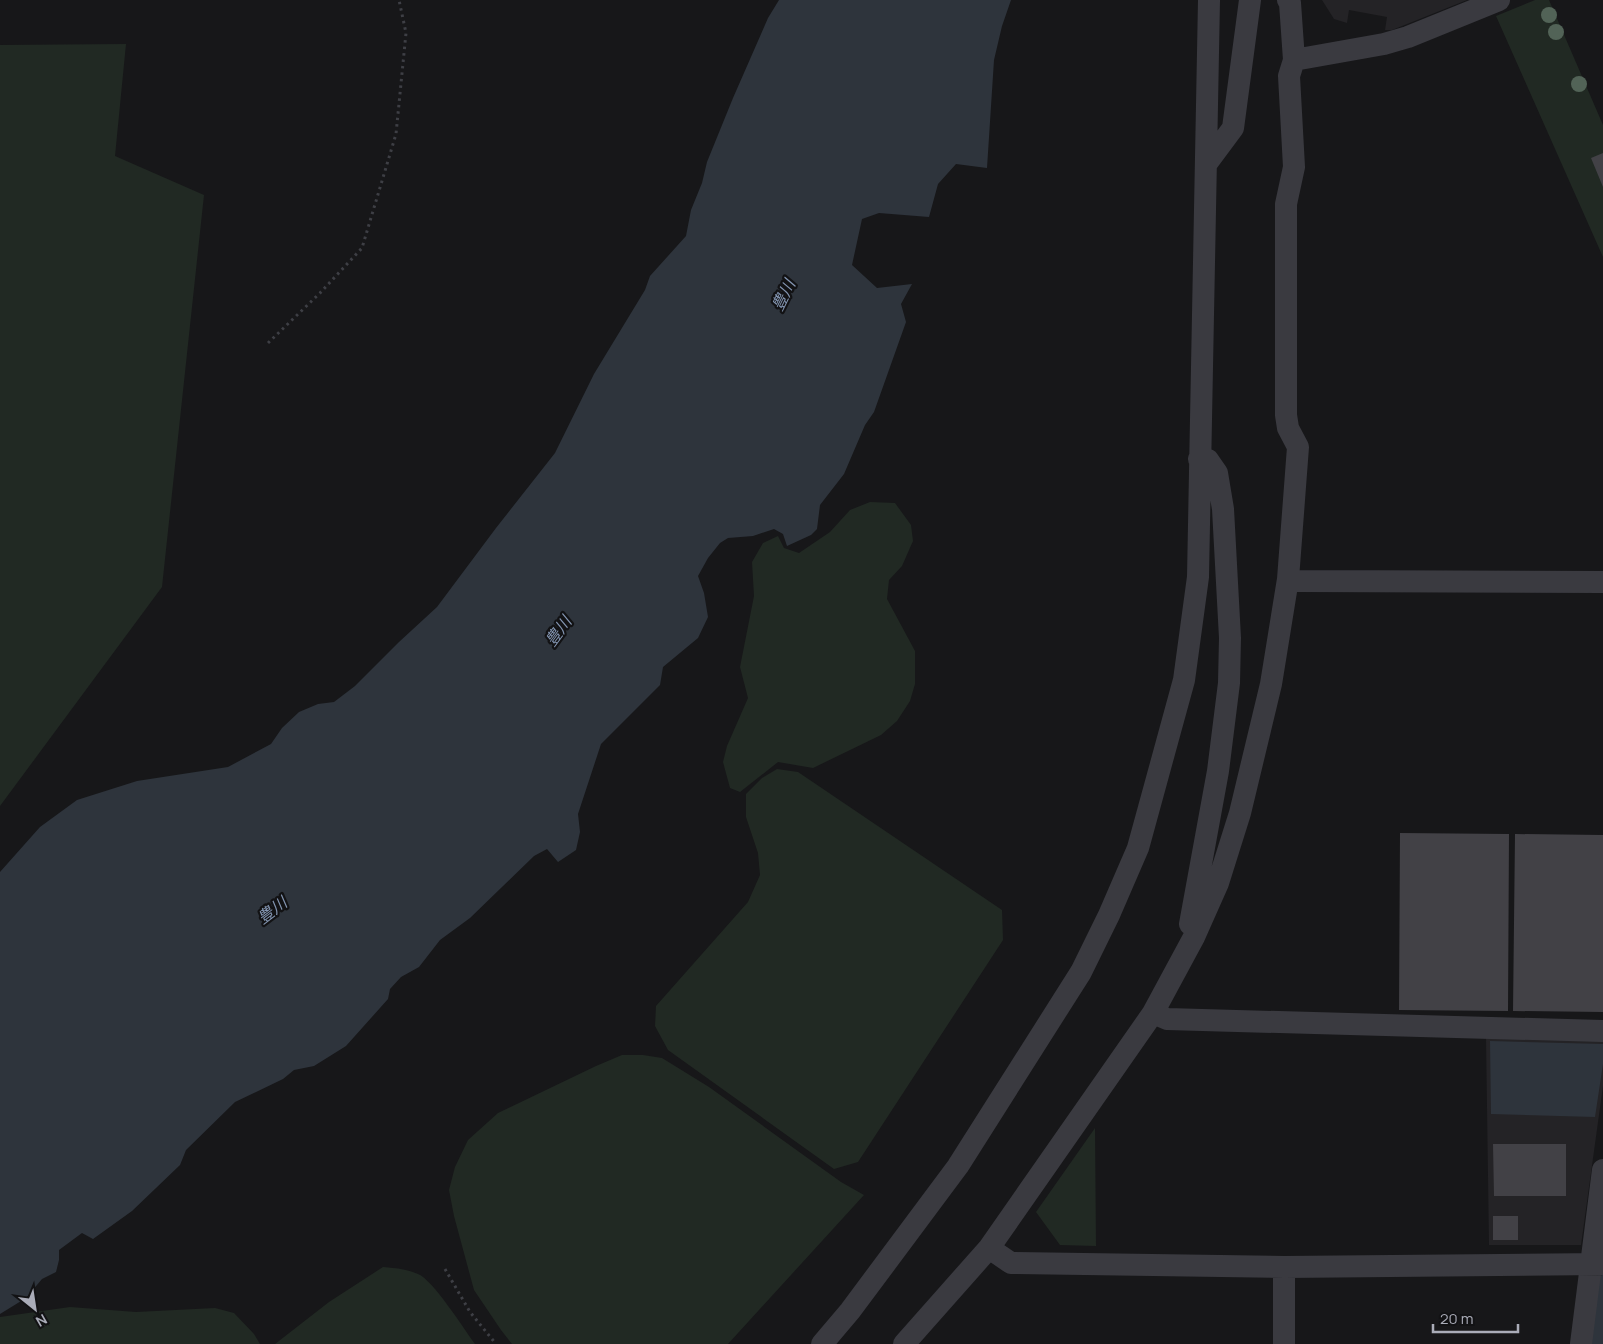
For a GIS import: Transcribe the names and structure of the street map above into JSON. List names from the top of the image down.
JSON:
{
  "water": ["豊川"],
  "scale_bar": "20 m",
  "north": "bottom right"
}
